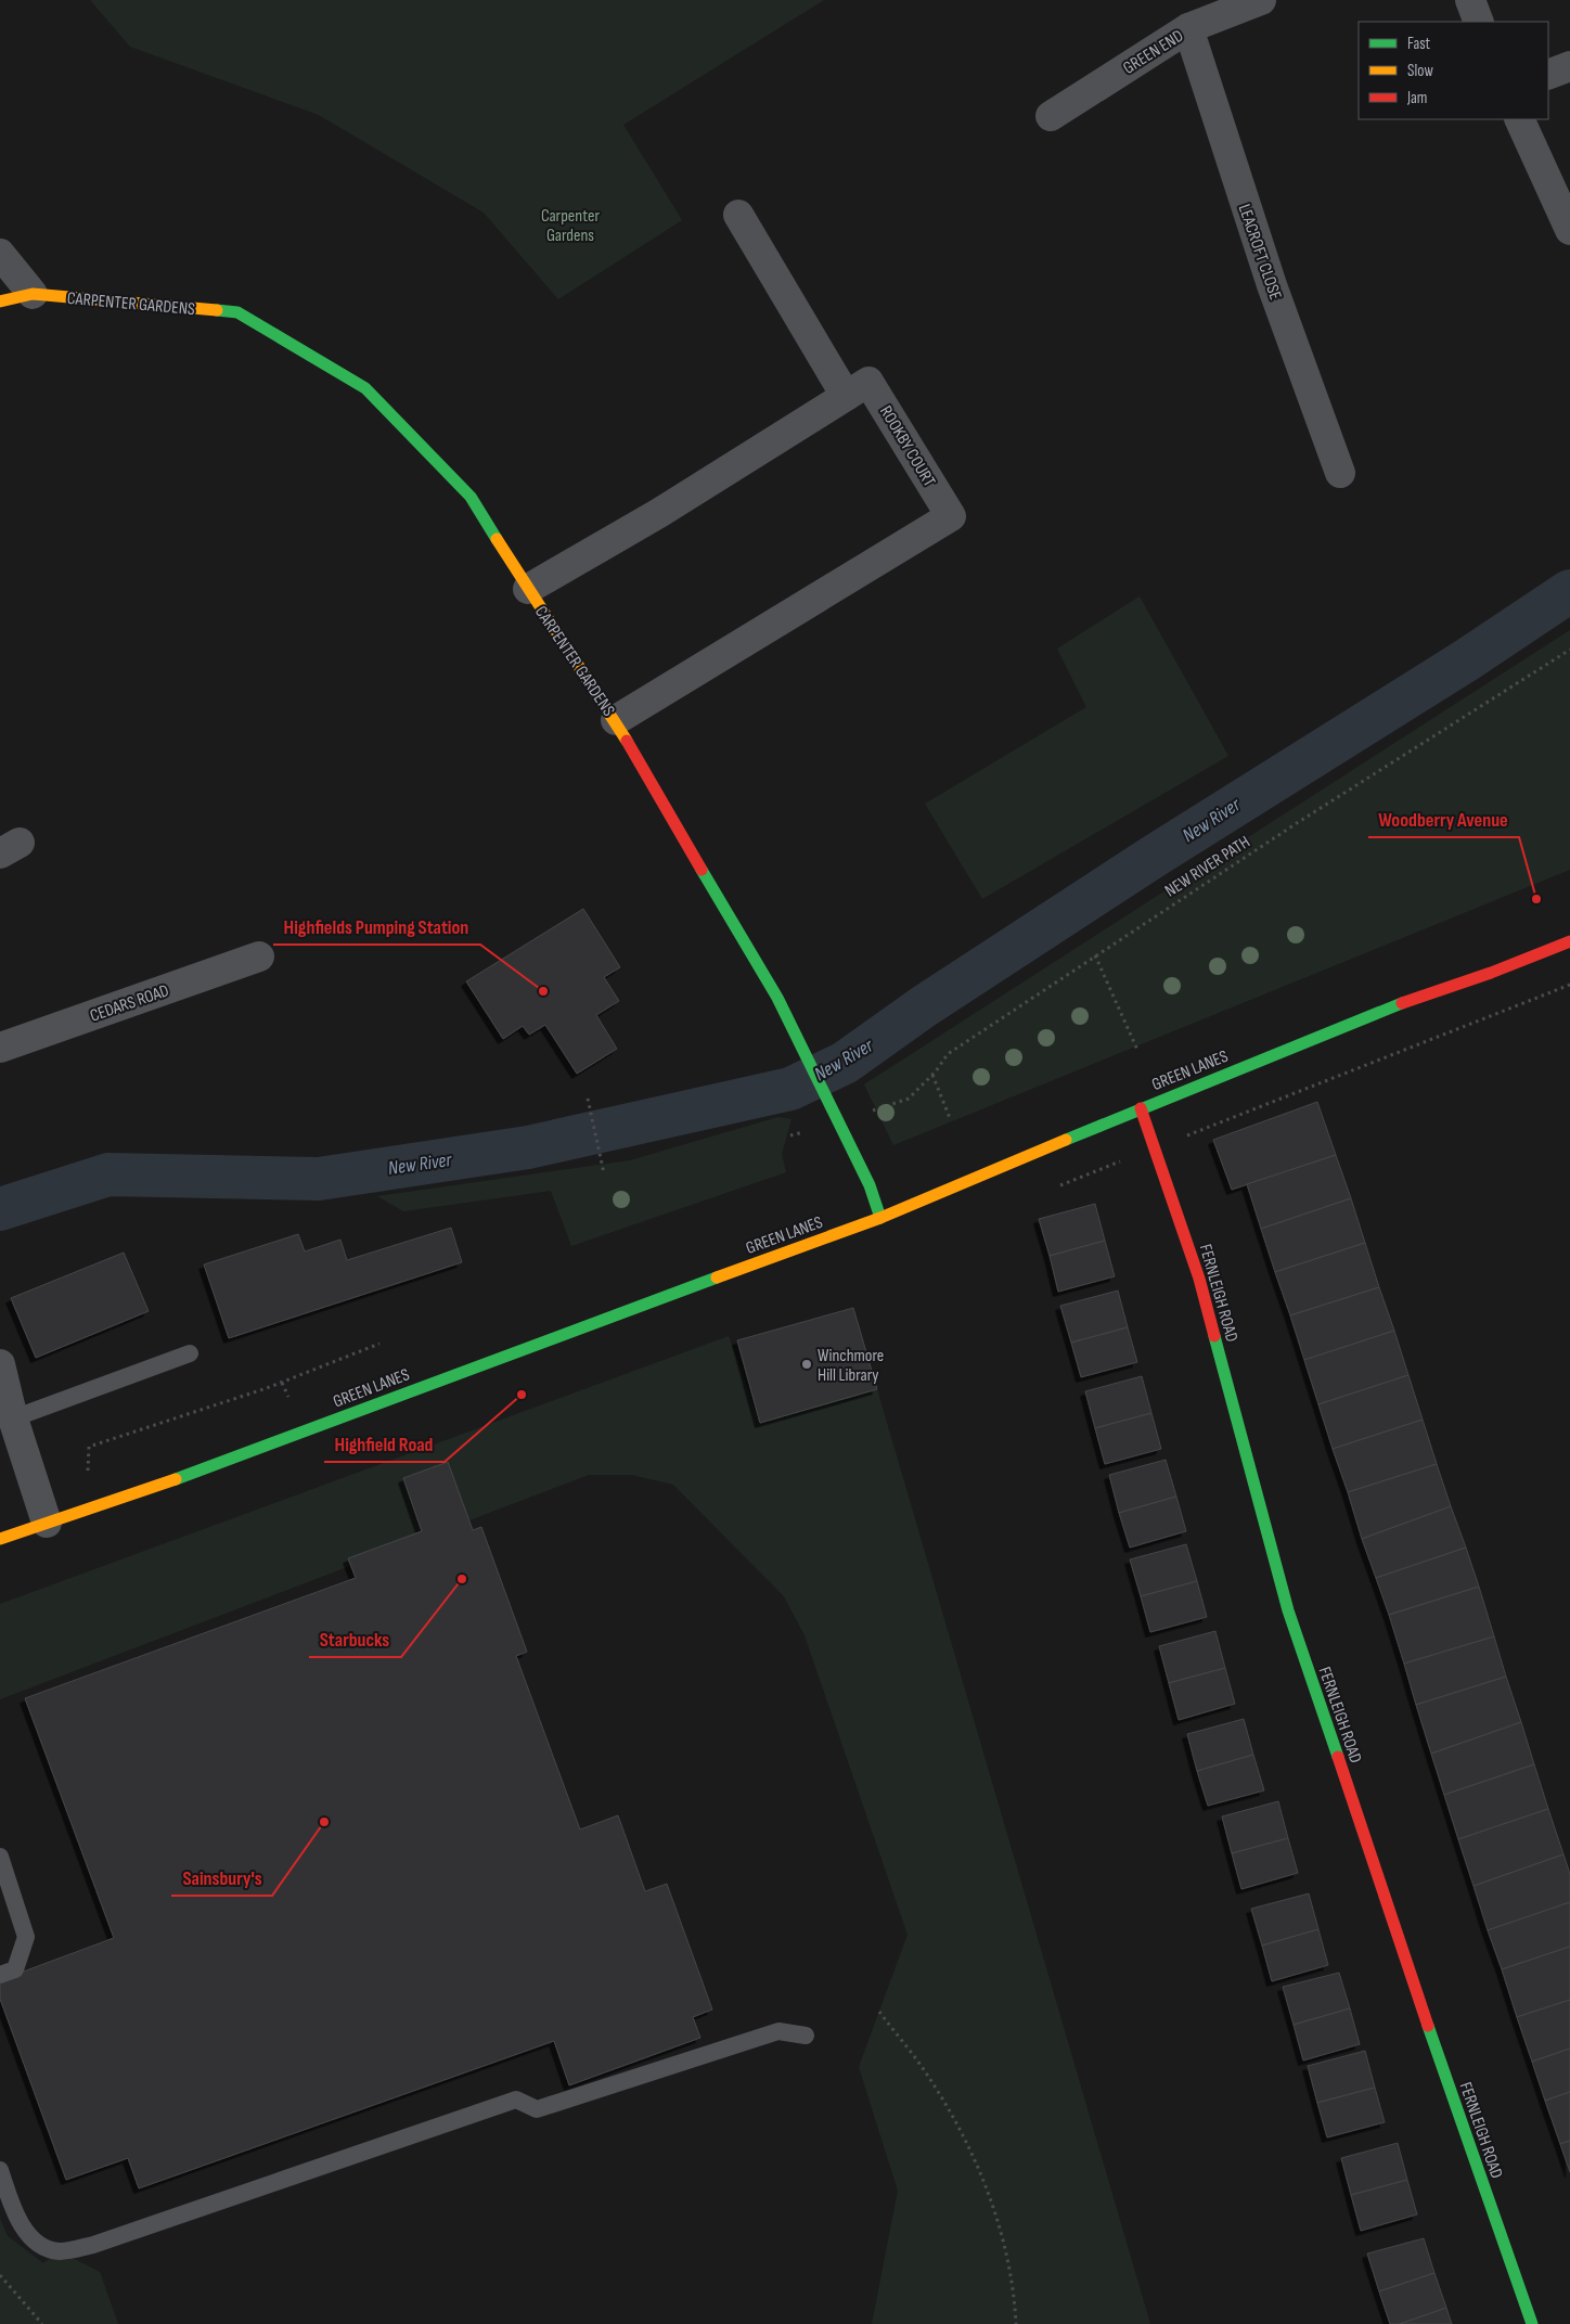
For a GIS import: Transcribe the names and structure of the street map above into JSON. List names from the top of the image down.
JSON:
{
  "streets": {
    "street": [
      "GREEN END",
      "LEACROFT CLOSE",
      "CARPENTER GARDENS",
      "ROOKBY COURT",
      "CEDARS ROAD",
      "GREEN LANES",
      "FERNLEIGH ROAD"
    ],
    "path": ["NEW RIVER PATH"]
  },
  "crossings": [
    ["GREEN END", "LEACROFT CLOSE"],
    ["CARPENTER GARDENS", "ROOKBY COURT"],
    ["CARPENTER GARDENS", "GREEN LANES"],
    ["GREEN LANES", "FERNLEIGH ROAD"]
  ],
  "water": ["New River"],
  "parks": ["Carpenter Gardens"],
  "places": [
    "Woodberry Avenue",
    "Highfields Pumping Station",
    "Winchmore Hill Library",
    "Highfield Road",
    "Starbucks",
    "Sainsbury's"
  ],
  "legend": ["Fast", "Slow", "Jam"]
}
